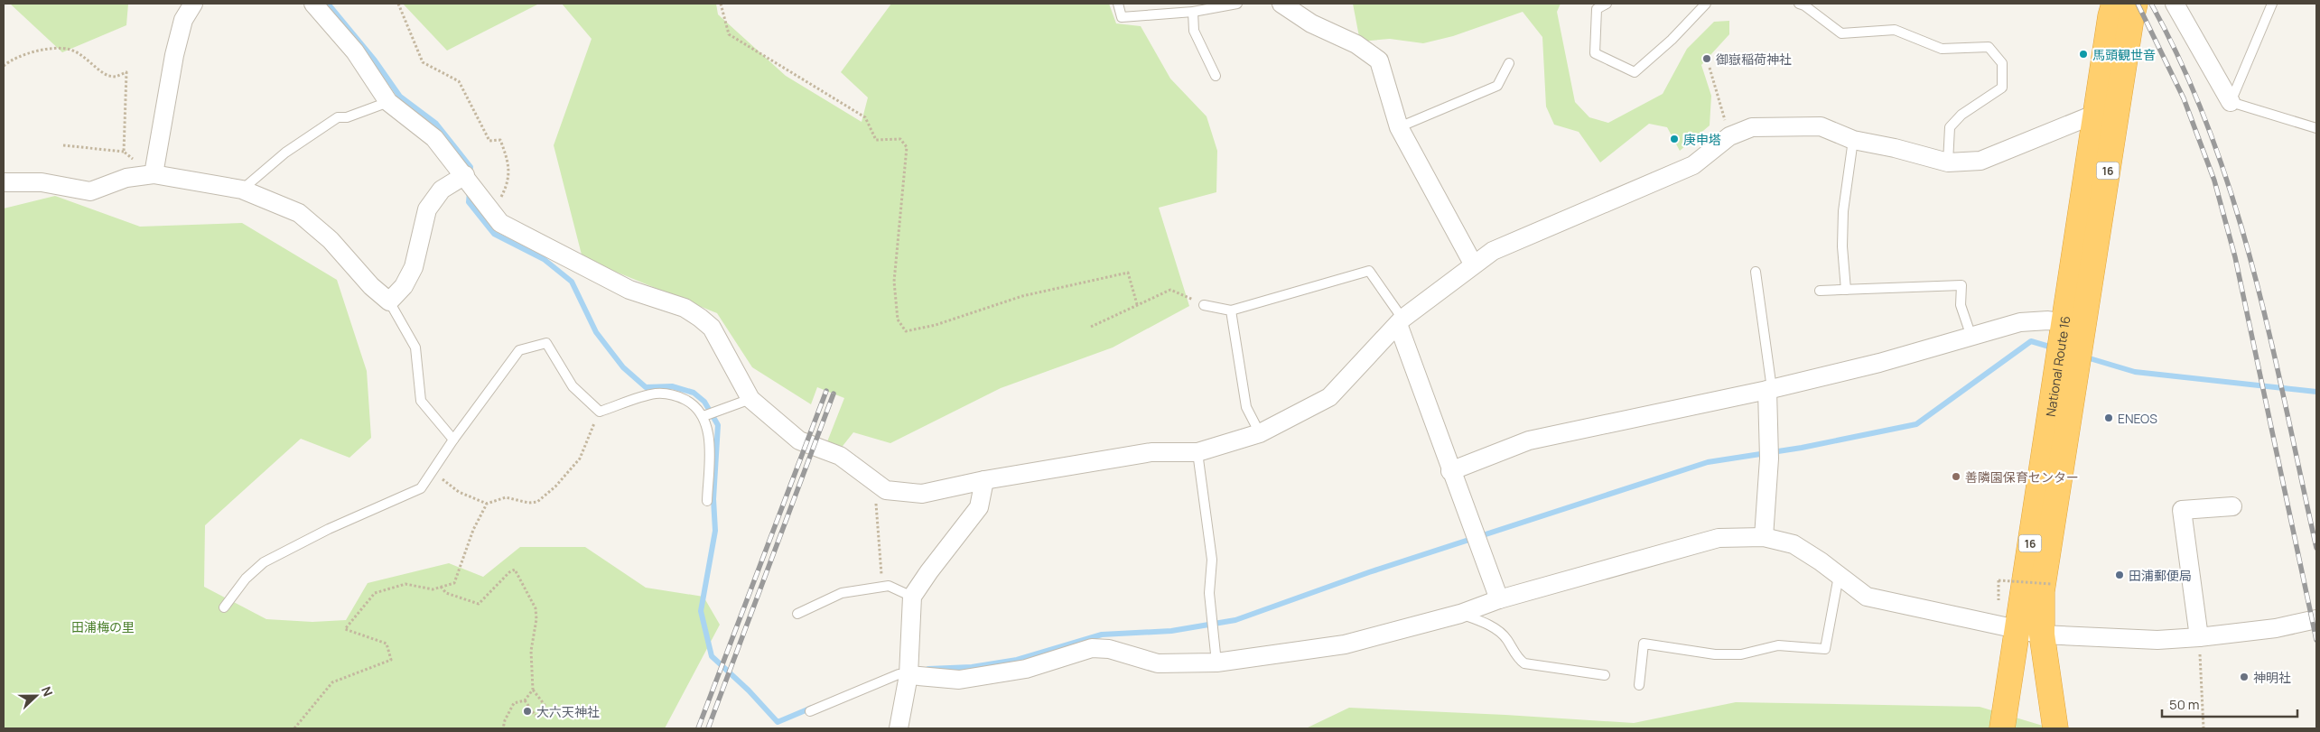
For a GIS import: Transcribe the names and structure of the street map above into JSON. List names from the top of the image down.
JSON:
{
  "streets": {
    "highway": ["16", "National Route 16"]
  },
  "parks": ["田浦梅の里"],
  "places": [
    "馬頭観世音",
    "御嶽稲荷神社",
    "庚申塔",
    "ENEOS",
    "善隣園保育センター",
    "田浦郵便局",
    "神明社",
    "大六天神社"
  ],
  "scale_bar": "50 m",
  "north": "right"
}
